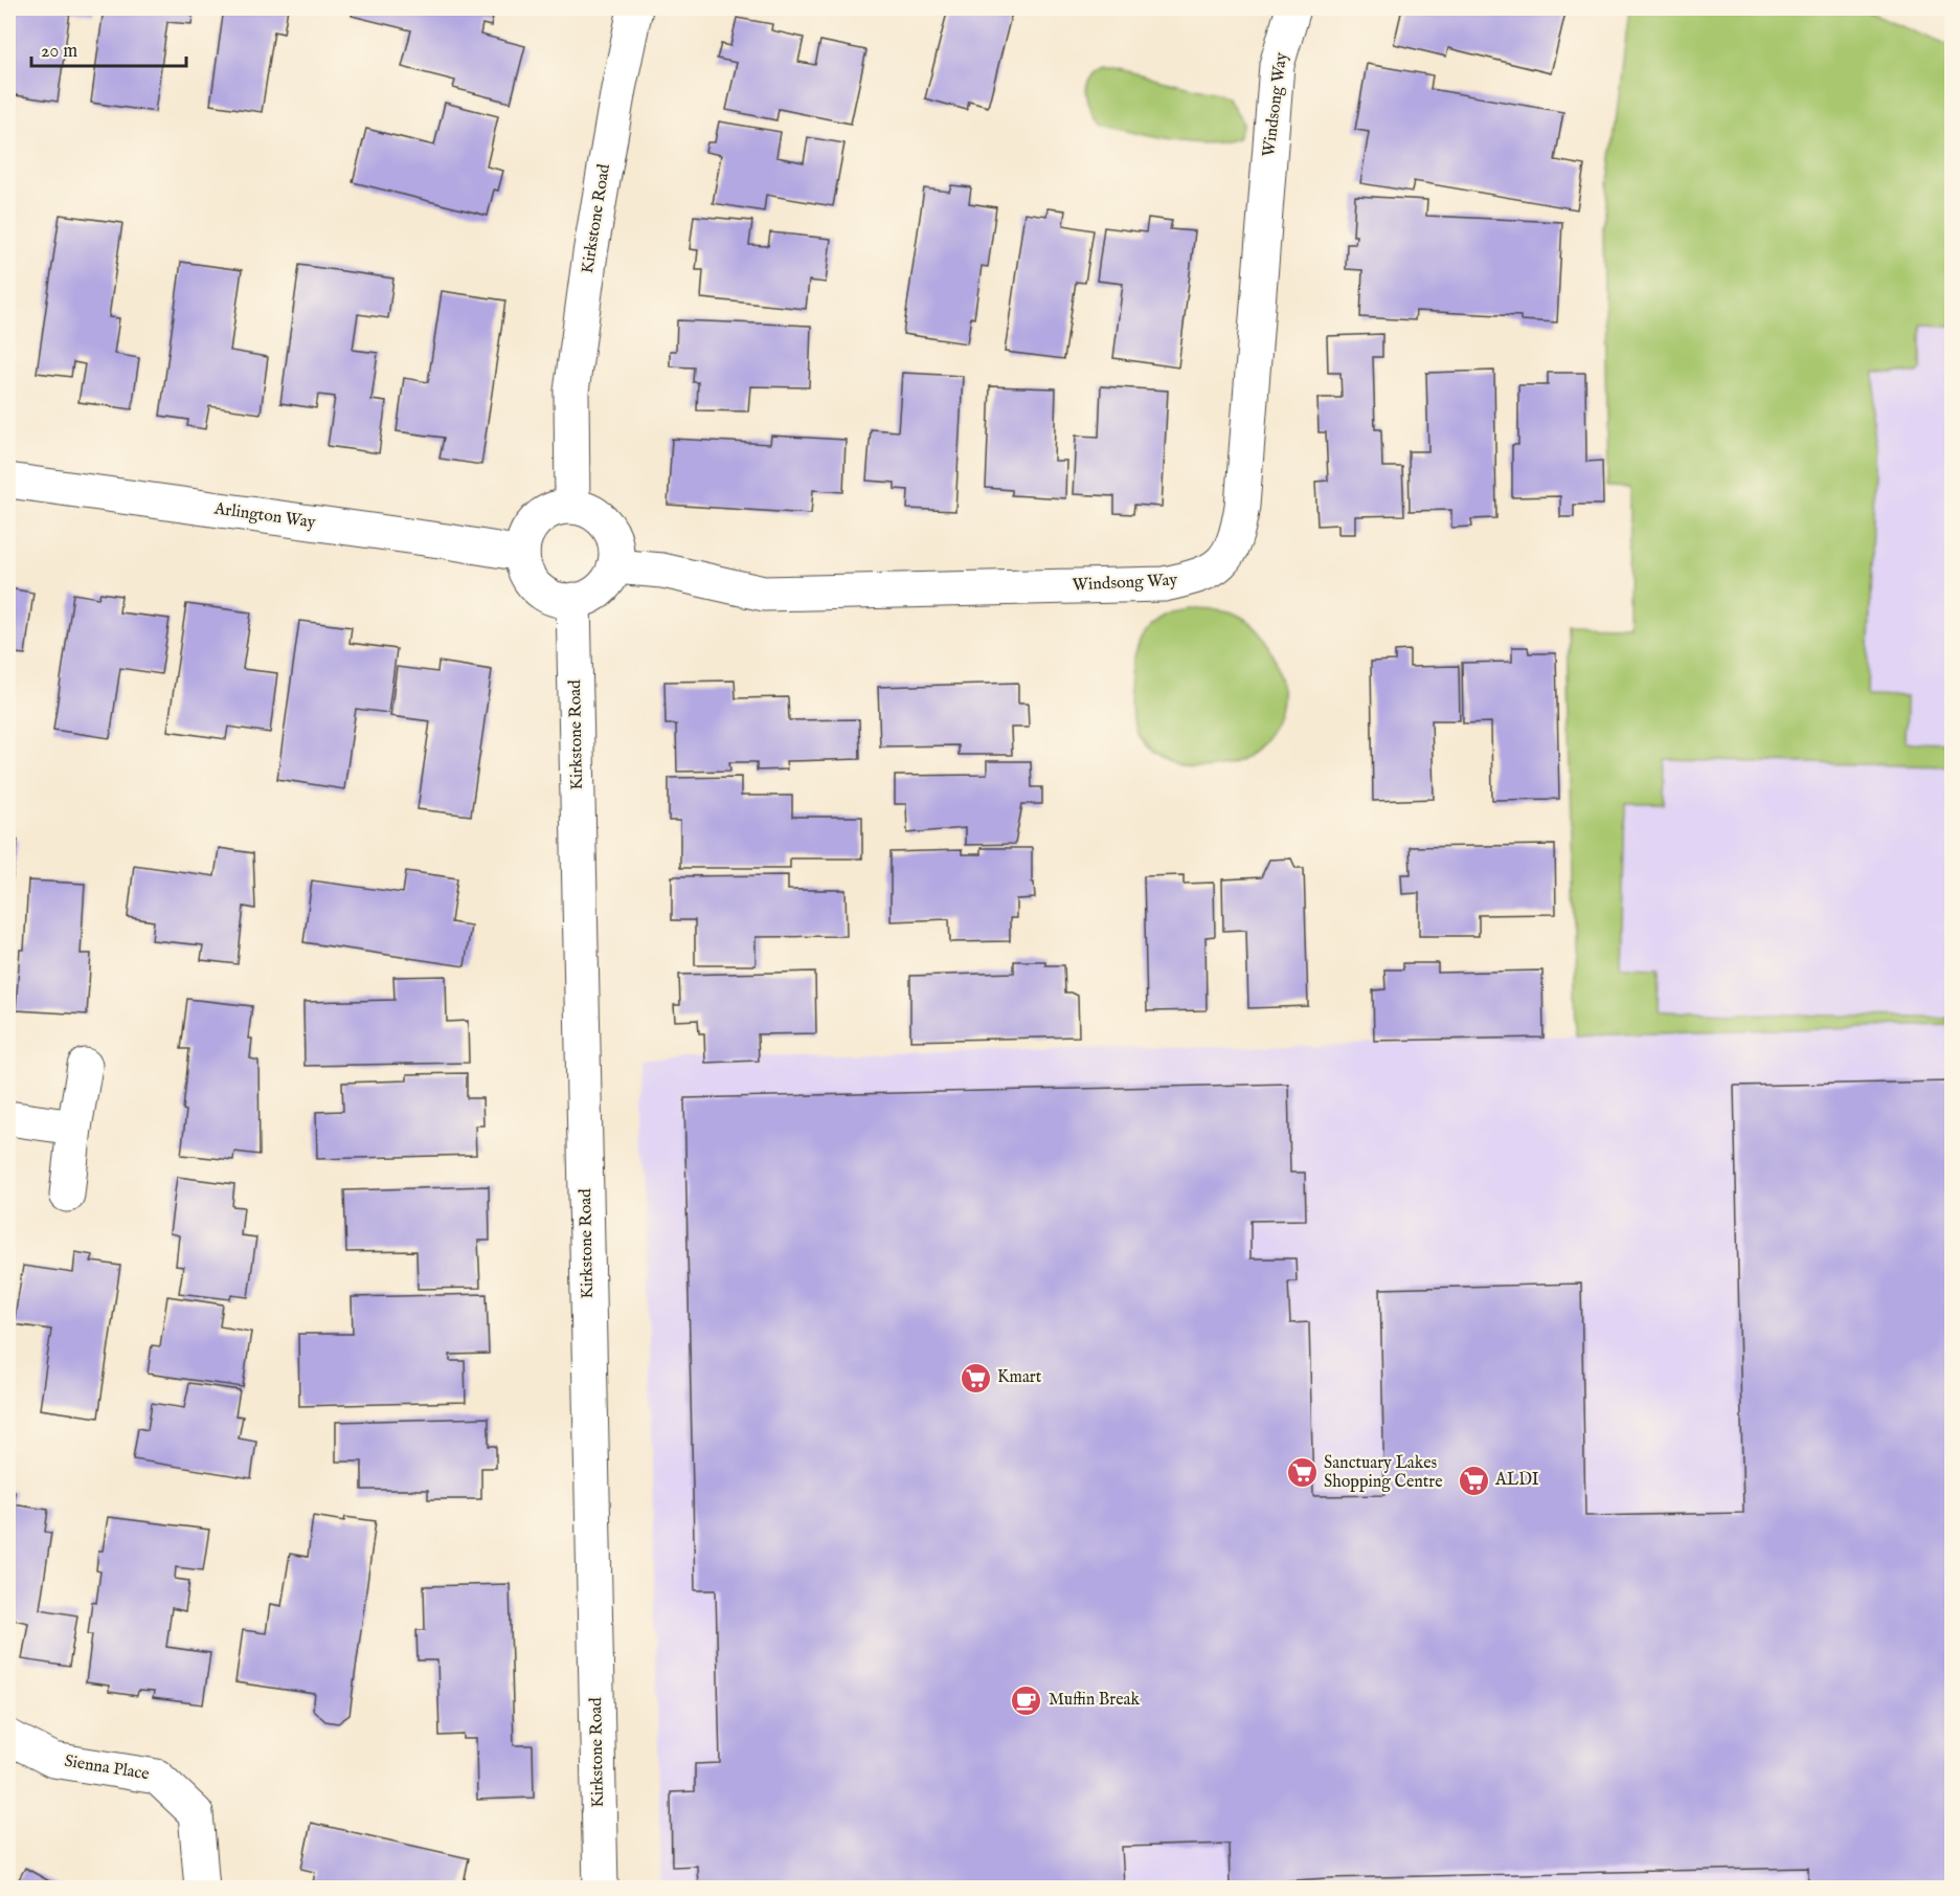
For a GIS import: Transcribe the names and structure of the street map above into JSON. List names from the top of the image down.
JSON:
{
  "streets": {
    "street": [
      "Windsong Way",
      "Kirkstone Road",
      "Arlington Way",
      "Sienna Place"
    ]
  },
  "crossings": [
    ["Windsong Way", "Kirkstone Road"],
    ["Windsong Way", "Arlington Way"],
    ["Kirkstone Road", "Arlington Way"]
  ],
  "places": {
    "supermarket": ["Kmart", "Sanctuary Lakes Shopping Centre", "ALDI"],
    "cafe": ["Muffin Break"]
  },
  "scale_bar": "20 m"
}
